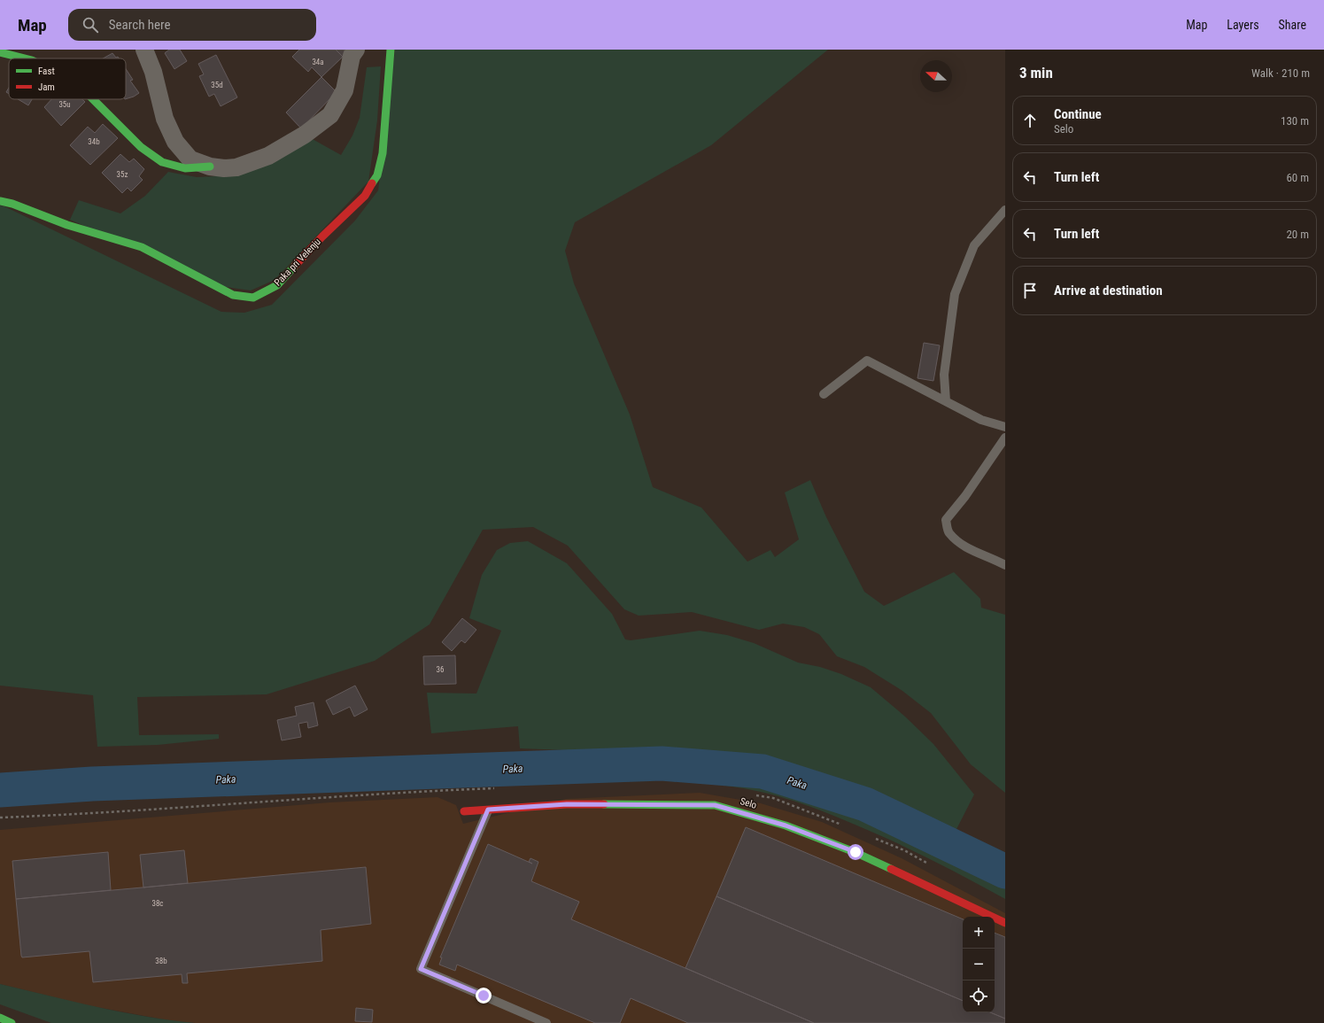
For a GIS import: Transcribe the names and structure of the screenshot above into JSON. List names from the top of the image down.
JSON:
{
  "streets": {
    "street": ["Paka pri Velenju", "Selo"]
  },
  "water": ["Paka"],
  "house_numbers": [
    "34a",
    "35d",
    "35u",
    "34b",
    "35z",
    "36",
    "38c",
    "38b"
  ],
  "legend": ["Fast", "Jam"],
  "north": "left",
  "page": {
    "header": "Map",
    "search": "Search here",
    "nav": ["Map", "Layers", "Share"],
    "heading": ["3 min", "Walk · 210 m"],
    "list": [
      ["Continue", "Selo", "130 m"],
      ["Turn left", "60 m"],
      ["Turn left", "20 m"],
      "Arrive at destination"
    ],
    "map_buttons": ["+", "−"]
  }
}
